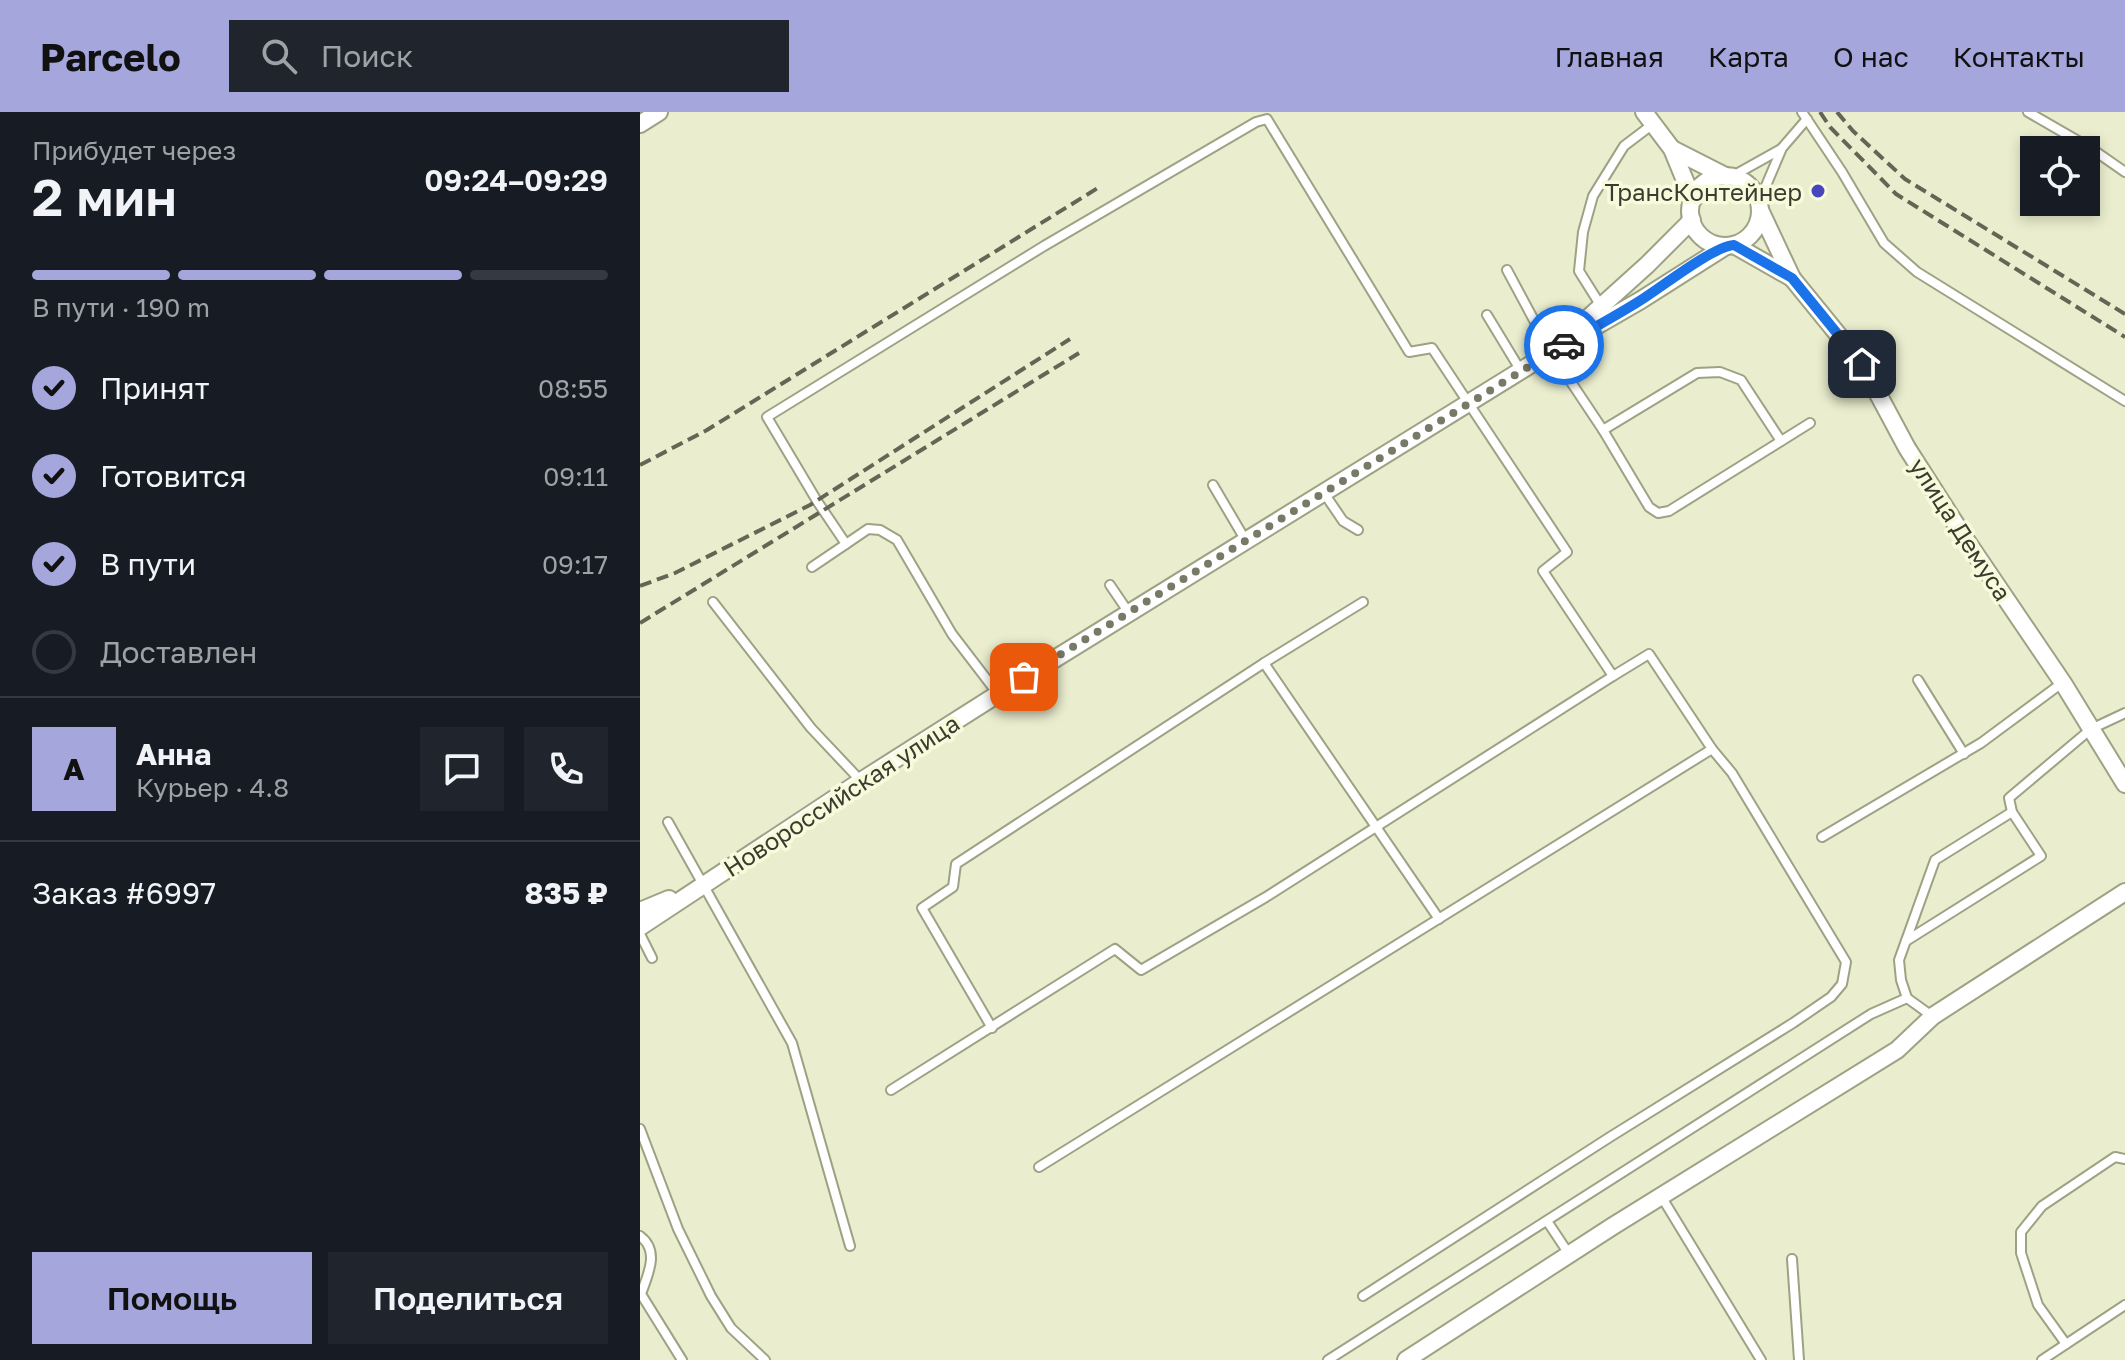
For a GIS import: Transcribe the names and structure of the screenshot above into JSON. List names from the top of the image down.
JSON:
{
  "streets": {
    "street": ["улица Демуса", "Новороссийская улица"]
  },
  "places": ["ТрансКонтейнер"],
  "page": {
    "header": "Parcelo",
    "search": "Поиск",
    "nav": [
      "Главная",
      "Карта",
      "О нас",
      "Контакты"
    ],
    "heading": ["2 мин", "Прибудет через", "09:24–09:29"],
    "panel": [
      "Анна",
      "Курьер · 4.8",
      "Заказ #6997",
      "835 ₽"
    ],
    "bar": "В пути · 190 m",
    "list": [
      ["Принят", "08:55"],
      ["Готовится", "09:11"],
      ["В пути", "09:17"],
      "Доставлен"
    ],
    "round": "А",
    "buttons": ["Помощь", "Поделиться"]
  }
}
